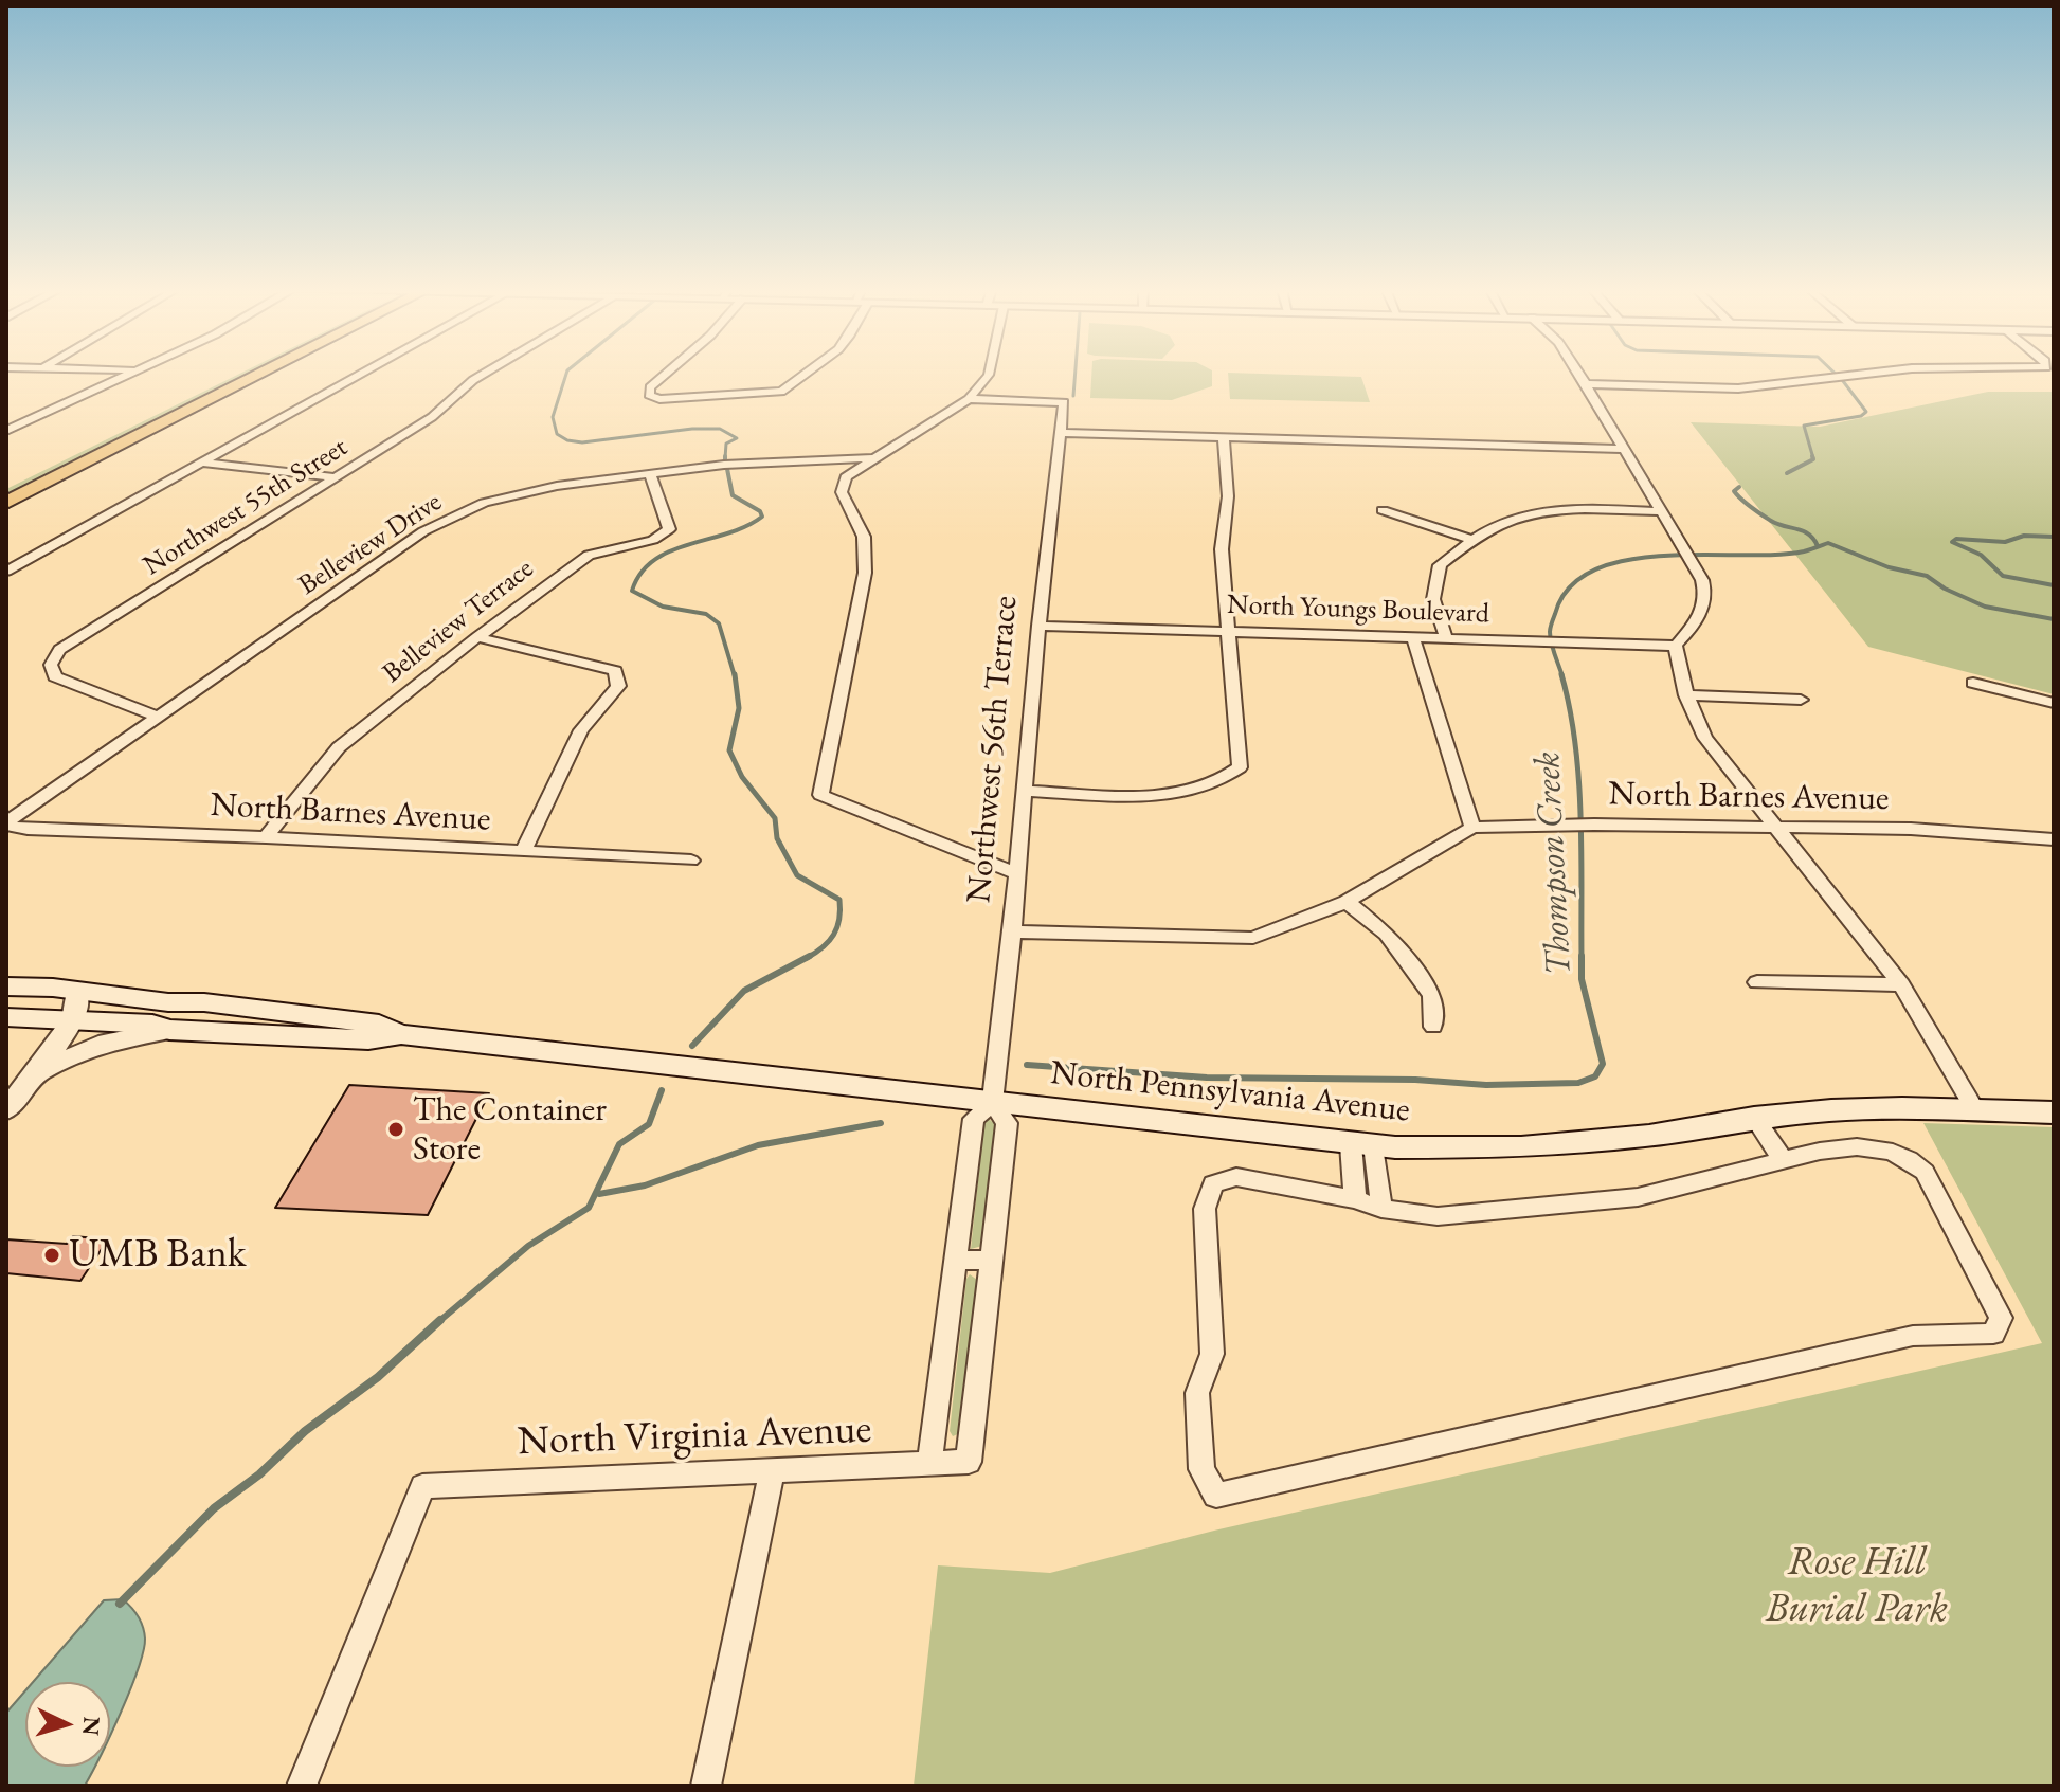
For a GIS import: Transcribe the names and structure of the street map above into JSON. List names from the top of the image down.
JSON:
{
  "streets": {
    "main road": ["North Pennsylvania Avenue"],
    "street": [
      "Northwest 55th Street",
      "Belleview Drive",
      "North Youngs Boulevard",
      "Belleview Terrace",
      "Northwest 56th Terrace",
      "North Barnes Avenue",
      "North Virginia Avenue"
    ]
  },
  "crossings": [
    ["Northwest 55th Street", "Belleview Drive"],
    ["Belleview Drive", "Belleview Terrace"],
    ["Belleview Drive", "North Barnes Avenue"],
    ["North Youngs Boulevard", "Northwest 56th Terrace"],
    ["Belleview Terrace", "North Barnes Avenue"],
    ["Northwest 56th Terrace", "North Barnes Avenue"],
    ["Northwest 56th Terrace", "North Pennsylvania Avenue"],
    ["Northwest 56th Terrace", "North Virginia Avenue"]
  ],
  "water": ["Thompson Creek"],
  "parks": ["Rose Hill Burial Park"],
  "places": ["The Container Store", "UMB Bank"],
  "north": "right"
}
